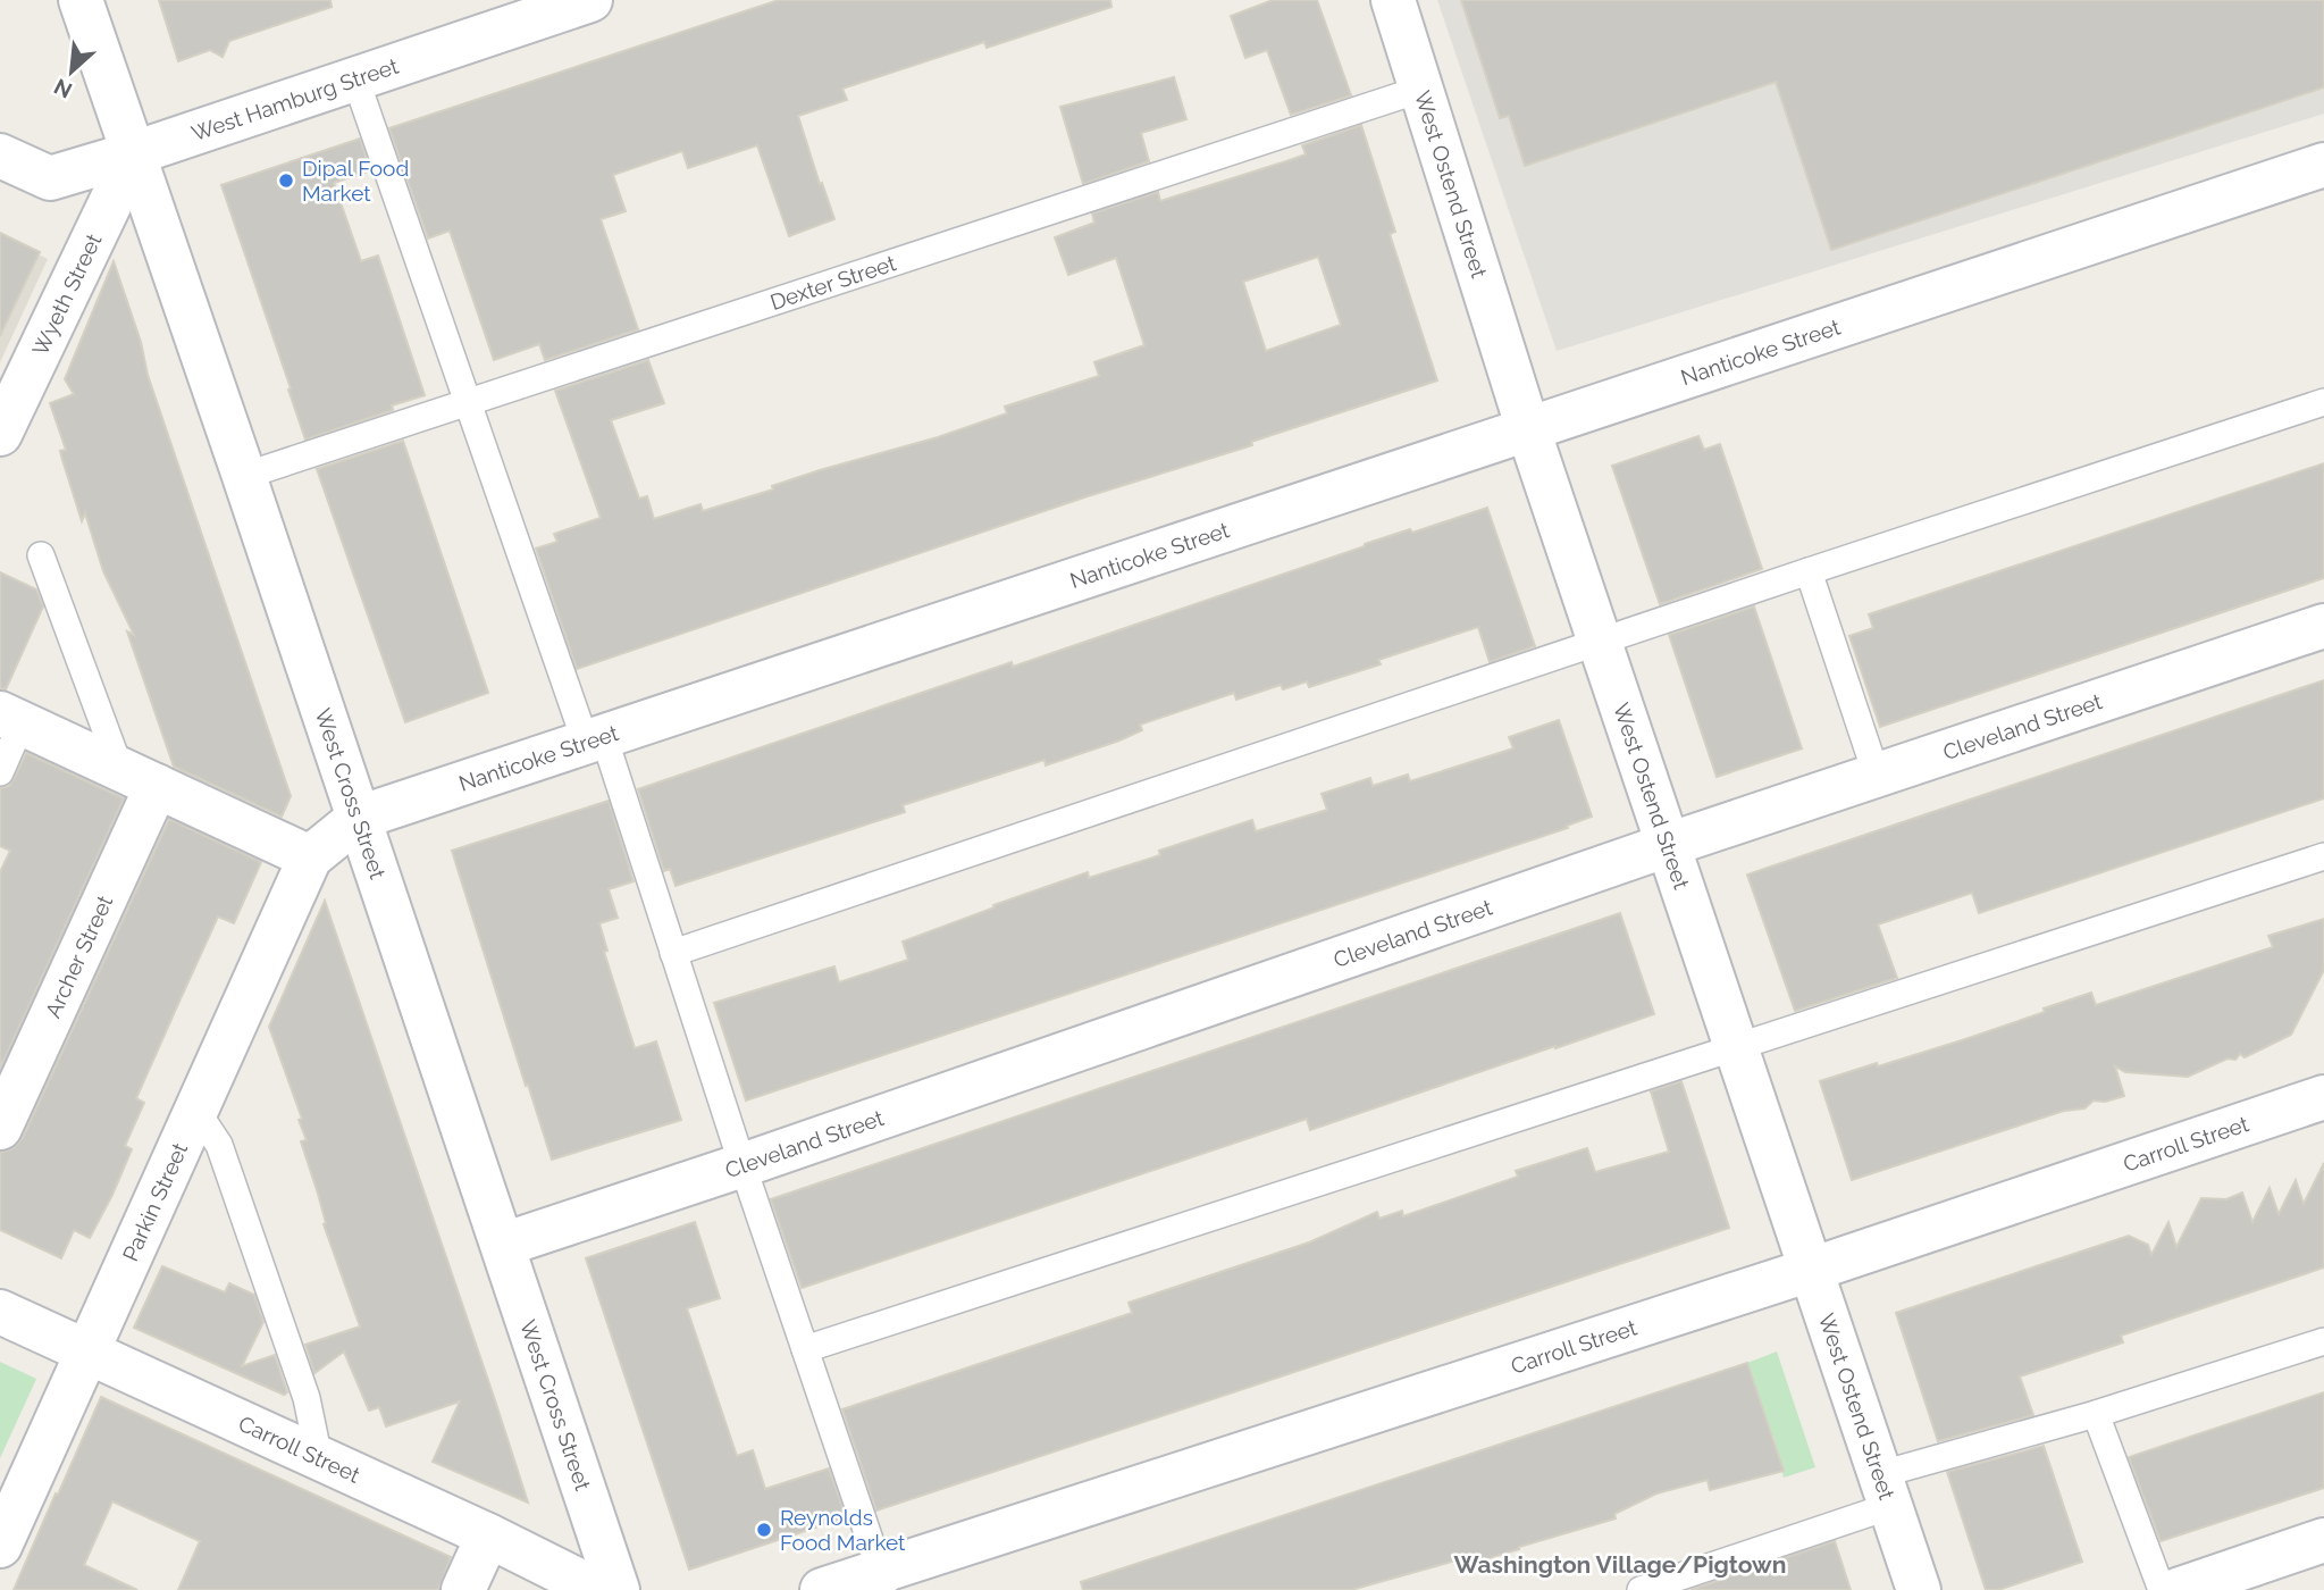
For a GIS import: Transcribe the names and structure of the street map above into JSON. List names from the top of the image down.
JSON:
{
  "streets": {
    "street": [
      "West Hamburg Street",
      "West Ostend Street",
      "Wyeth Street",
      "Nanticoke Street",
      "Cleveland Street",
      "West Cross Street",
      "Archer Street",
      "Carroll Street",
      "Parkin Street"
    ],
    "lane": ["Dexter Street"]
  },
  "crossings": [
    ["West Hamburg Street", "Wyeth Street"],
    ["West Hamburg Street", "West Cross Street"],
    ["West Ostend Street", "Dexter Street"],
    ["West Ostend Street", "Nanticoke Street"],
    ["West Ostend Street", "Cleveland Street"],
    ["West Ostend Street", "Carroll Street"],
    ["Dexter Street", "West Cross Street"],
    ["Wyeth Street", "West Cross Street"],
    ["Nanticoke Street", "West Cross Street"],
    ["Nanticoke Street", "Parkin Street"],
    ["Cleveland Street", "West Cross Street"],
    ["Carroll Street", "Parkin Street"]
  ],
  "districts": ["Washington Village/Pigtown"],
  "places": ["Dipal Food Market", "Reynolds Food Market"],
  "north": "bottom left"
}
